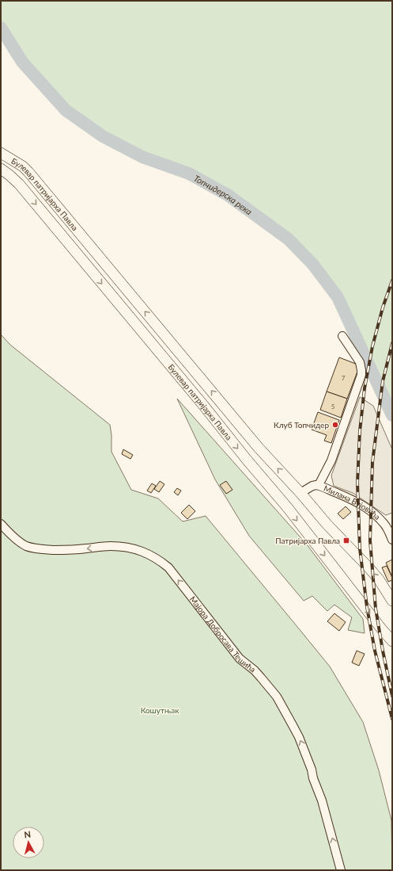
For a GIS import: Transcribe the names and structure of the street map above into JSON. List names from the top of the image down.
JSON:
{
  "streets": {
    "main road": ["Булевар патријарха Павла"],
    "street": ["Милана Вујовића", "Мајора Добросава Тешића"]
  },
  "crossings": [
    ["Булевар патријарха Павла", "Милана Вујовића"]
  ],
  "one_way": ["Мајора Добросава Тешића"],
  "water": ["Топчидерска река"],
  "parks": ["Кошутњак"],
  "places": {
    "other": ["Клуб Топчидер"],
    "transit": ["Патријарха Павла"]
  },
  "house_numbers": ["7", "5"],
  "north": "top"
}
